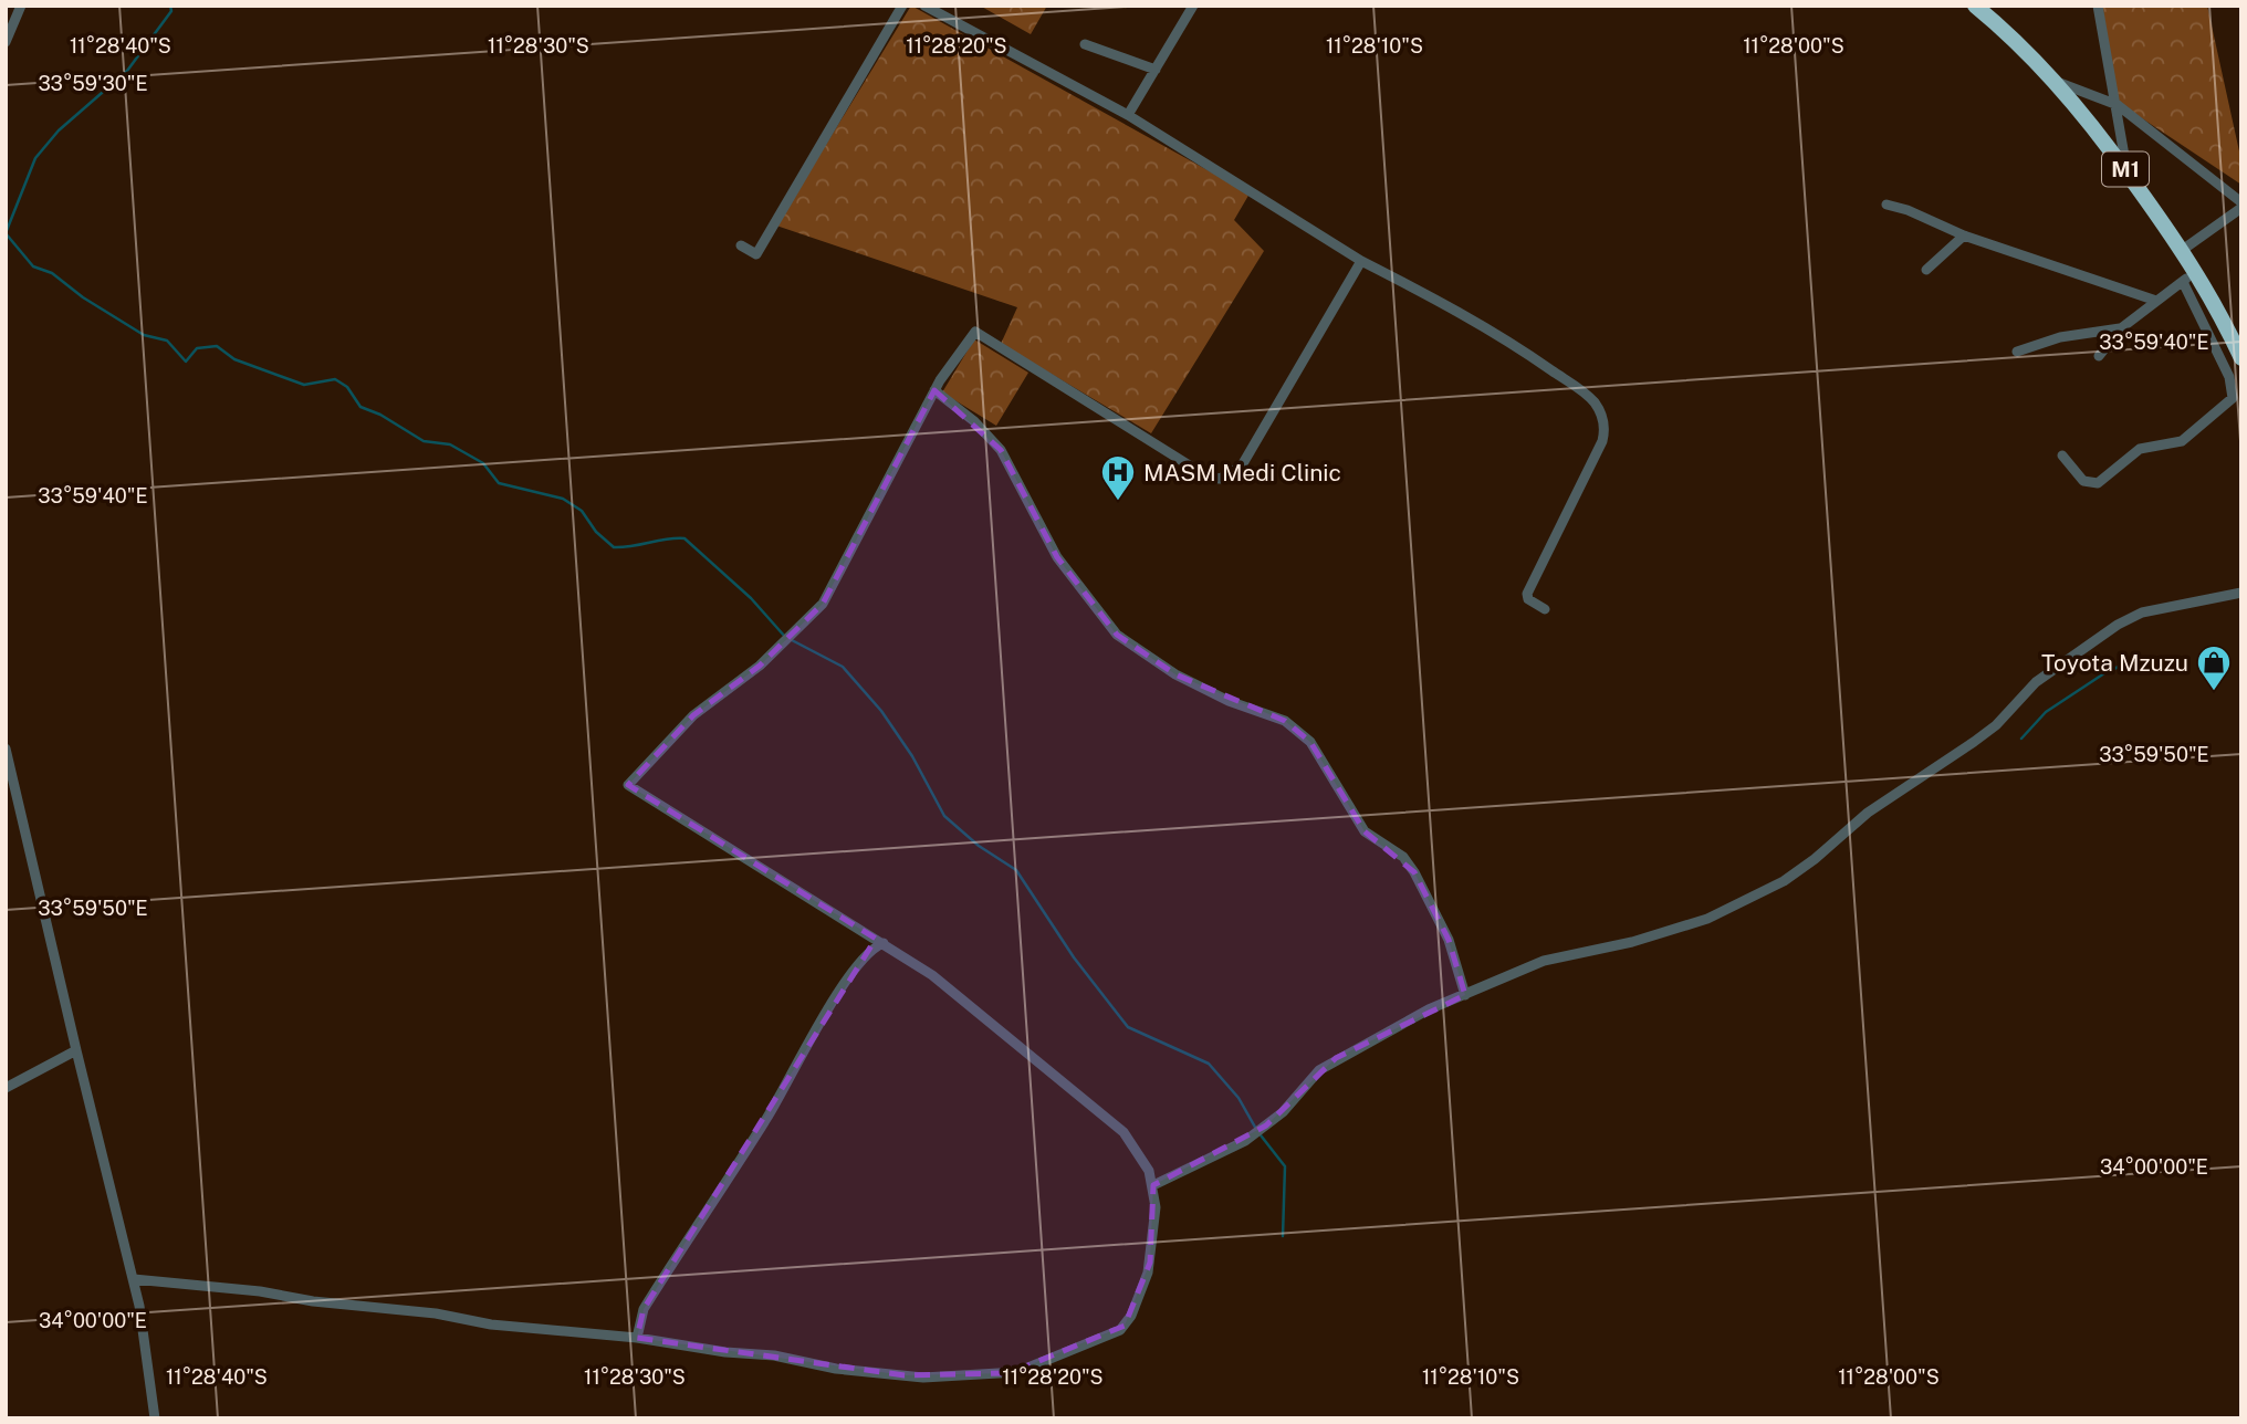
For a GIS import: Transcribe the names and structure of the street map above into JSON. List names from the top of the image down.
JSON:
{
  "streets": {
    "highway": ["M1"]
  },
  "places": {
    "hospital": ["MASM Medi Clinic"],
    "shop": ["Toyota Mzuzu"]
  },
  "coordinates": [
    "11°28'40\"S",
    "11°28'30\"S",
    "11°28'20\"S",
    "11°28'10\"S",
    "11°28'00\"S",
    "33°59'30\"E",
    "33°59'40\"E",
    "33°59'50\"E",
    "34°00'00\"E"
  ]
}
